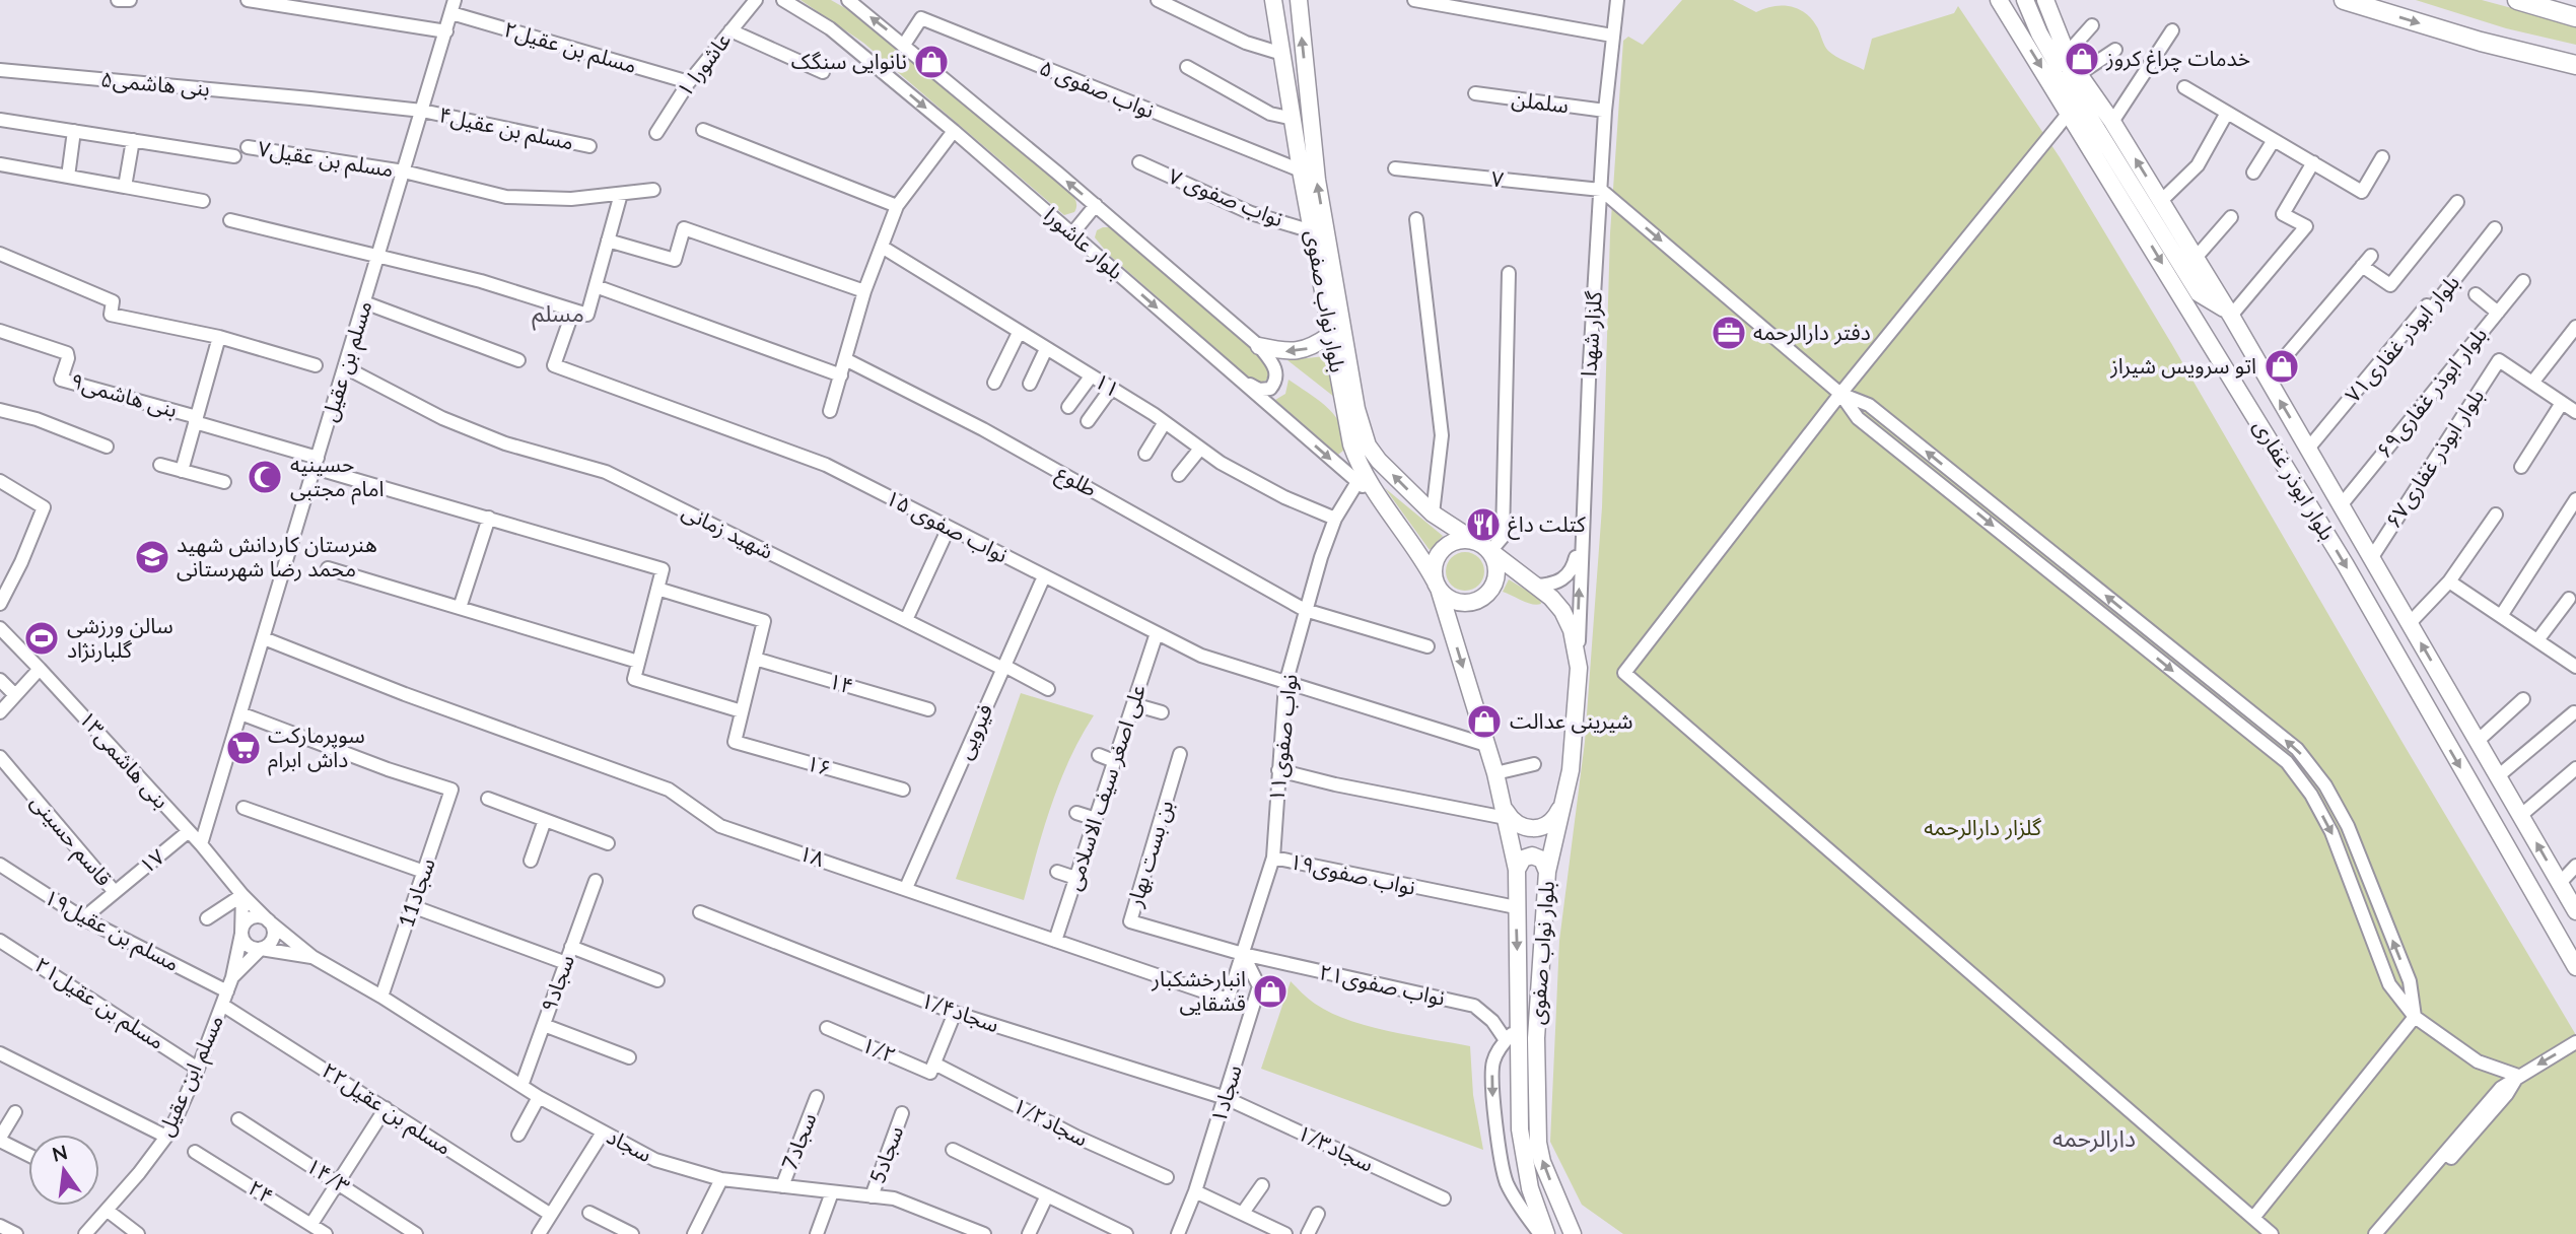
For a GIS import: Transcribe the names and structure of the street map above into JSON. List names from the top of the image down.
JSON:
{
  "streets": {
    "main road": ["بلوار نواب صفوی", "بلوار ابوذر غفاری"],
    "street": [
      "مسلم بن عقیل۲",
      "عاشورا ۱",
      "بنی هاشمی۵",
      "نواب صفوی ۵",
      "سلملن",
      "مسلم بن عقیل۴",
      "مسلم بن عقیل۷",
      "۷",
      "نواب صفوی ۷",
      "بلوار عاشورا",
      "گلزار شهدا",
      "بلوار ابوذر غفاری۷۱",
      "مسلم بن عقیل",
      "۱۱",
      "بلوار ابوذر غفاری۶۹",
      "بنی هاشمی۹",
      "بلوار ابوذر غفاری۶۷",
      "طلوع",
      "نواب صفوی ۱۵",
      "شهید زمانی",
      "۱۴",
      "فیرویی",
      "۱۱نواب صفوی",
      "بنی هاشمی۱۳",
      "۱۶",
      "علی اصغر سیف الاسلامی",
      "قاسم حسینی",
      "بن بست بهار",
      "۱۸",
      "۱۷",
      "۱۹نواب صفوی",
      "11سجاد",
      "مسلم بن عقیل۱۹",
      "۹سجاد",
      "۲۱نواب صفوی",
      "مسلم بن عقیل۲۱",
      "۱/۴سجاد",
      "۱/۲",
      "مسلم ابن عقیل",
      "۱سجاد",
      "مسلم بن عقیل۲۲",
      "۱/۲سجاد",
      "7سجاد",
      "سجاد",
      "۱/۳سجاد",
      "5سجاد",
      "۱۴/۳",
      "۲۴"
    ]
  },
  "crossings": [
    ["مسلم بن عقیل۲", "عاشورا ۱"],
    ["مسلم بن عقیل۲", "مسلم بن عقیل"],
    ["بنی هاشمی۵", "مسلم بن عقیل۴"],
    ["بنی هاشمی۵", "مسلم بن عقیل"],
    ["نواب صفوی ۵", "بلوار عاشورا"],
    ["نواب صفوی ۵", "بلوار نواب صفوی"],
    ["سلملن", "گلزار شهدا"],
    ["مسلم بن عقیل۴", "مسلم بن عقیل"],
    ["مسلم بن عقیل۷", "مسلم بن عقیل"],
    ["۷", "گلزار شهدا"],
    ["نواب صفوی ۷", "بلوار نواب صفوی"],
    ["بلوار عاشورا", "بلوار نواب صفوی"],
    ["بلوار عاشورا", "۱۱نواب صفوی"],
    ["بلوار نواب صفوی", "گلزار شهدا"],
    ["بلوار نواب صفوی", "نواب صفوی ۱۵"],
    ["بلوار نواب صفوی", "۱۹نواب صفوی"],
    ["بلوار ابوذر غفاری۷۱", "بلوار ابوذر غفاری"],
    ["مسلم بن عقیل", "شهید زمانی"],
    ["مسلم بن عقیل", "بنی هاشمی۱۳"],
    ["مسلم بن عقیل", "۱۸"],
    ["مسلم بن عقیل", "11سجاد"],
    ["۱۱", "۱۱نواب صفوی"],
    ["بلوار ابوذر غفاری۶۹", "بلوار ابوذر غفاری"],
    ["بلوار ابوذر غفاری۶۷", "بلوار ابوذر غفاری"],
    ["طلوع", "۱۱نواب صفوی"],
    ["نواب صفوی ۱۵", "فیرویی"],
    ["نواب صفوی ۱۵", "۱۱نواب صفوی"],
    ["نواب صفوی ۱۵", "علی اصغر سیف الاسلامی"],
    ["شهید زمانی", "فیرویی"],
    ["فیرویی", "۱۸"],
    ["۱۱نواب صفوی", "بن بست بهار"],
    ["۱۱نواب صفوی", "۱۸"],
    ["۱۱نواب صفوی", "۱۹نواب صفوی"],
    ["۱۱نواب صفوی", "۲۱نواب صفوی"],
    ["۱۱نواب صفوی", "۱سجاد"],
    ["بنی هاشمی۱۳", "۱۷"],
    ["بنی هاشمی۱۳", "سجاد"],
    ["علی اصغر سیف الاسلامی", "۱۸"],
    ["قاسم حسینی", "۱۷"],
    ["بن بست بهار", "۲۱نواب صفوی"],
    ["بن بست بهار", "۱سجاد"],
    ["۱۷", "مسلم بن عقیل۱۹"],
    ["11سجاد", "سجاد"],
    ["مسلم بن عقیل۱۹", "مسلم ابن عقیل"],
    ["مسلم بن عقیل۱۹", "مسلم بن عقیل۲۲"],
    ["۹سجاد", "سجاد"],
    ["۲۱نواب صفوی", "۱سجاد"],
    ["مسلم بن عقیل۲۱", "مسلم ابن عقیل"],
    ["۱/۴سجاد", "۱سجاد"],
    ["۱/۴سجاد", "۱/۳سجاد"],
    ["۱/۲", "۱/۲سجاد"],
    ["مسلم ابن عقیل", "مسلم بن عقیل۲۲"],
    ["۱سجاد", "۱/۳سجاد"],
    ["7سجاد", "سجاد"],
    ["سجاد", "5سجاد"]
  ],
  "districts": ["مسلم", "دارالرحمه"],
  "parks": ["گلزار دارالرحمه"],
  "places": {
    "shop": [
      "خدمات چراغ کروز",
      "نانوایی سنگک",
      "اتو سرویس شیراز",
      "شیرینی عدالت",
      "انبارخشکبار قشقایی"
    ],
    "office": ["دفتر دارالرحمه"],
    "mosque": ["حسینیه امام مجتبی"],
    "restaurant": ["کتلت داغ"],
    "school or university": ["هنرستان کاردانش شهید محمد رضا شهرستانی"],
    "sports": ["سالن ورزشی گلبارنژاد"],
    "supermarket": ["سوپرمارکت داش ابرام"]
  },
  "north": "top"
}
